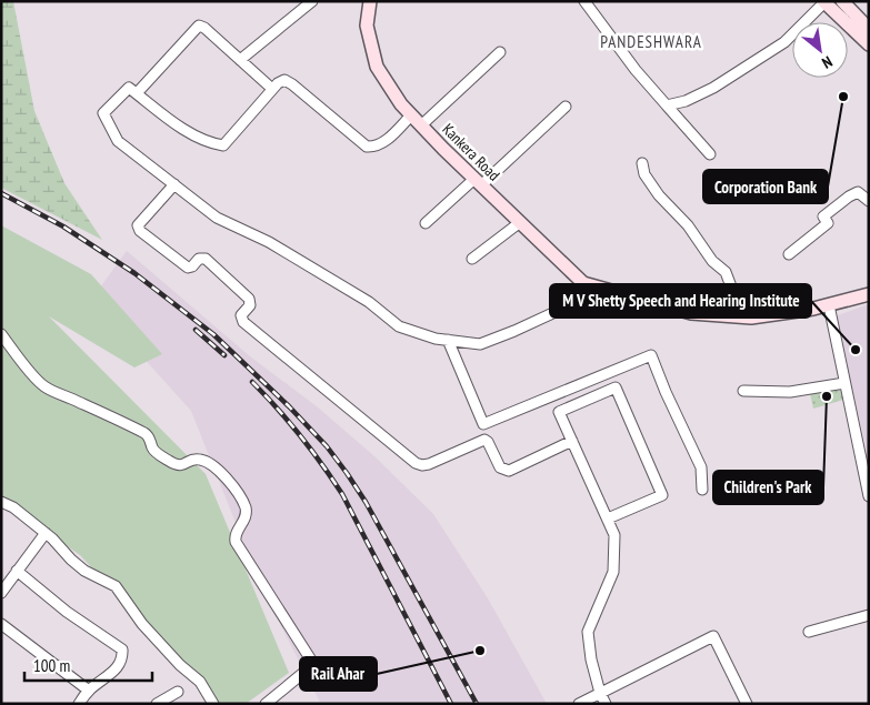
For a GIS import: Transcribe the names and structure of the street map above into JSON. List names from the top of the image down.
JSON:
{
  "streets": {
    "street": ["Kankera Road"]
  },
  "districts": ["PANDESHWARA"],
  "places": [
    "Corporation Bank",
    "M V Shetty Speech and Hearing Institute",
    "Children's Park",
    "Rail Ahar"
  ],
  "scale_bar": "100 m",
  "north": "bottom right"
}
